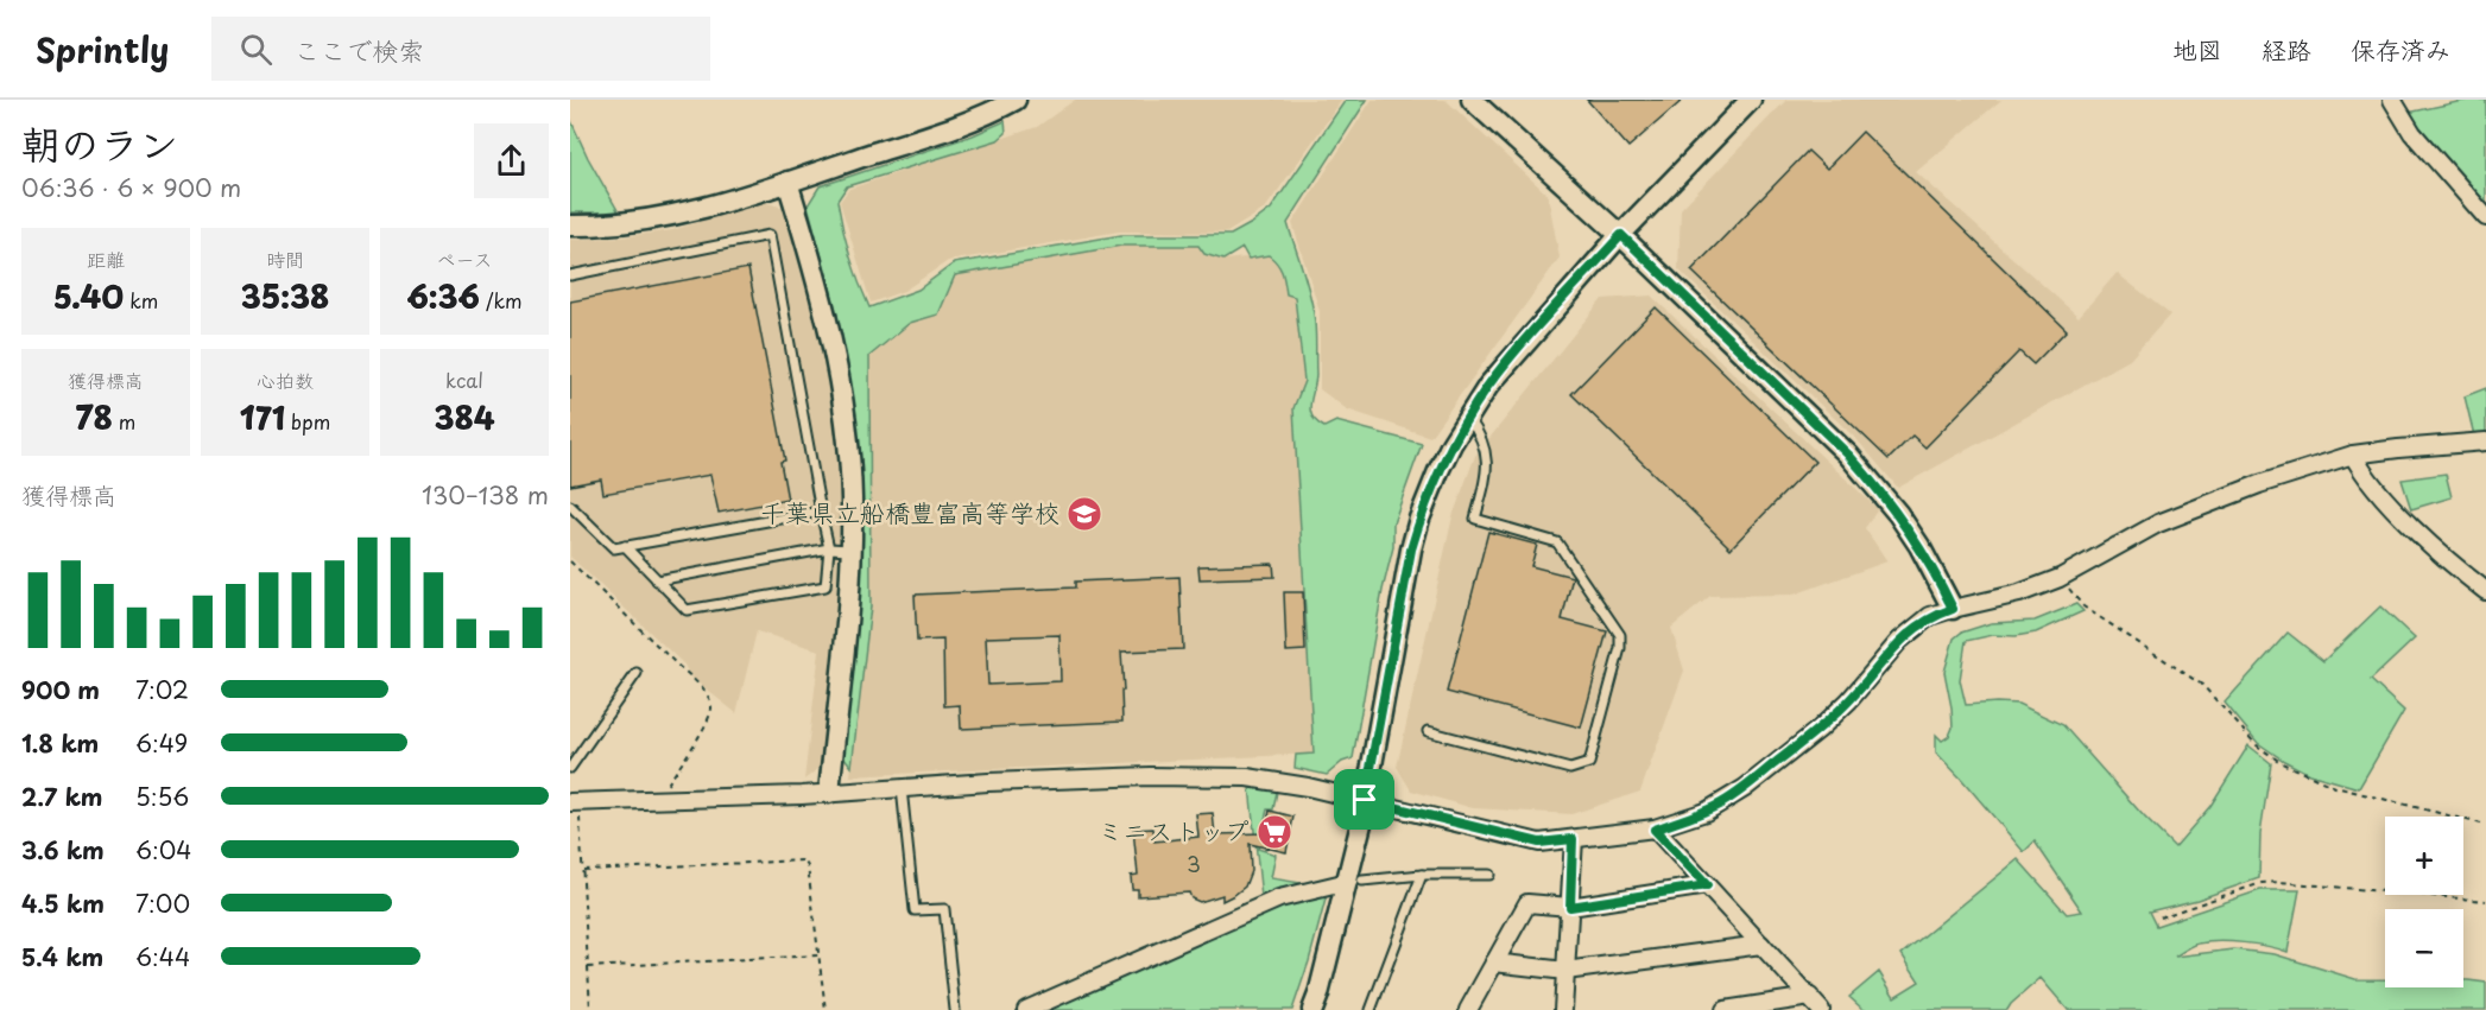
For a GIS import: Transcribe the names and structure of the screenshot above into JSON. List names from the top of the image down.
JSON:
{
  "places": {
    "school or university": ["千葉県立船橋豊富高等学校"],
    "supermarket": ["ミニストップ"]
  },
  "house_numbers": ["3"],
  "page": {
    "header": "Sprintly",
    "search": "ここで検索",
    "nav": ["地図", "経路", "保存済み"],
    "heading": ["朝のラン", "06:36 · 6 × 900 m"],
    "stats": [
      ["距離", "5.40 km"],
      ["時間", "35:38"],
      ["ペース", "6:36 /km"],
      ["獲得標高", "78 m"],
      ["心拍数", "171 bpm"],
      ["kcal", "384"]
    ],
    "chart": ["獲得標高", "130–138 m"],
    "list": [
      {
        "name": "900 m",
        "note": "7:02"
      },
      {
        "name": "1.8 km",
        "note": "6:49"
      },
      {
        "name": "2.7 km",
        "note": "5:56"
      },
      {
        "name": "3.6 km",
        "note": "6:04"
      },
      {
        "name": "4.5 km",
        "note": "7:00"
      },
      {
        "name": "5.4 km",
        "note": "6:44"
      }
    ],
    "map_buttons": ["+", "−"]
  }
}
